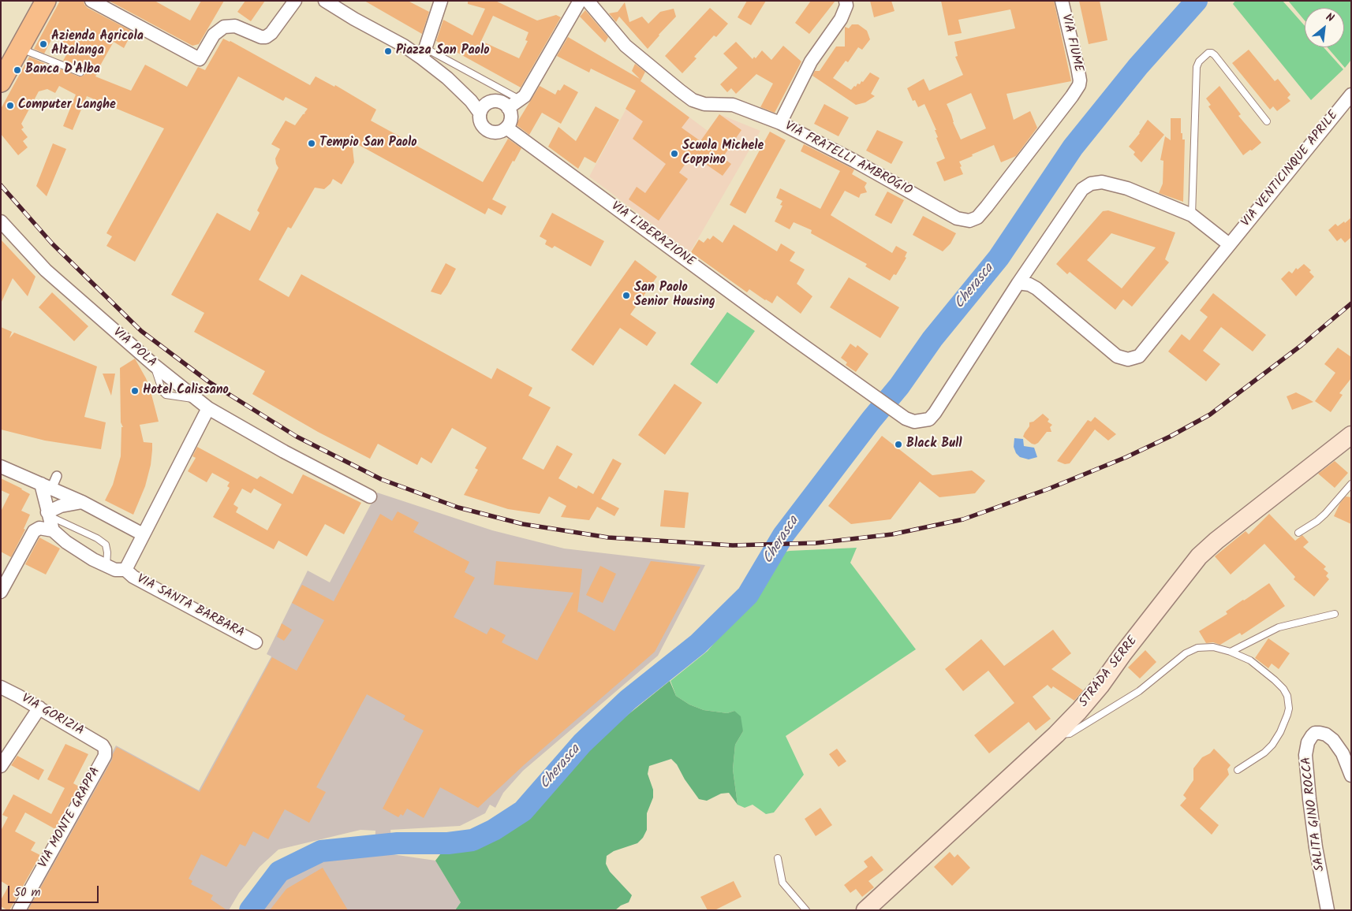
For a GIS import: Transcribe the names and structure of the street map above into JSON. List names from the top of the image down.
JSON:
{
  "streets": {
    "main road": ["STRADA SERRE"],
    "street": [
      "VIA FIUME",
      "VIA FRATELLI AMBROGIO",
      "VIA VENTICINQUE APRILE",
      "VIA LIBERAZIONE",
      "VIA POLA",
      "VIA SANTA BARBARA",
      "VIA GORIZIA",
      "SALITA GINO ROCCA",
      "VIA MONTE GRAPPA"
    ]
  },
  "crossings": [
    ["VIA FIUME", "VIA FRATELLI AMBROGIO"],
    ["VIA VENTICINQUE APRILE", "VIA LIBERAZIONE"],
    ["VIA POLA", "VIA SANTA BARBARA"],
    ["VIA GORIZIA", "VIA MONTE GRAPPA"]
  ],
  "water": ["Cherasca"],
  "places": [
    "Azienda Agricola Altalanga",
    "Piazza San Paolo",
    "Banca D'Alba",
    "Computer Langhe",
    "Tempio San Paolo",
    "Scuola Michele Coppino",
    "San Paolo Senior Housing",
    "Hotel Calissano",
    "Black Bull"
  ],
  "scale_bar": "50 m",
  "north": "top right"
}
